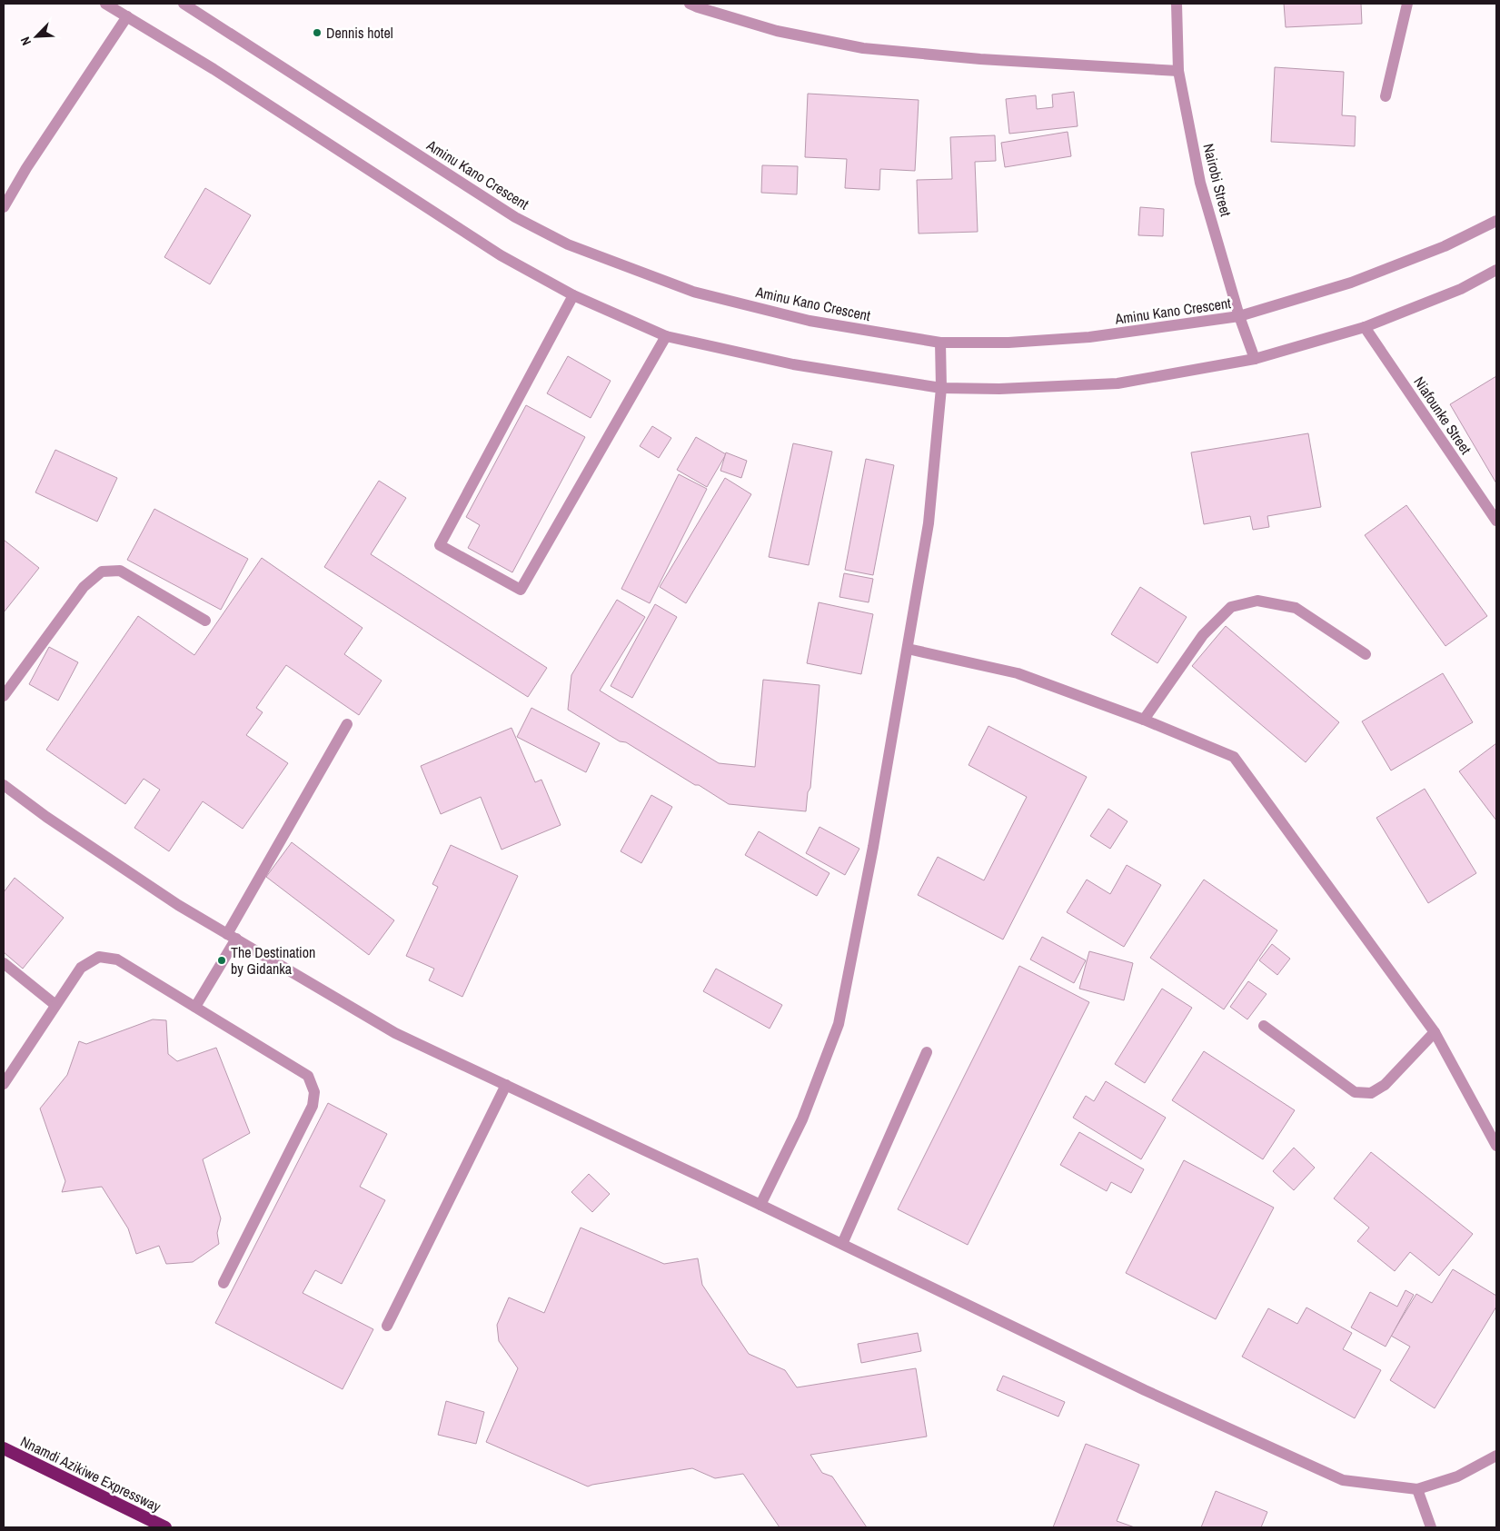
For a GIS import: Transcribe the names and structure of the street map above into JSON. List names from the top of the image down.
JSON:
{
  "streets": {
    "highway": ["Nnamdi Azikiwe Expressway"],
    "street": ["Aminu Kano Crescent", "Nairobi Street", "Niafounke Street"]
  },
  "crossings": [
    ["Aminu Kano Crescent", "Nairobi Street"]
  ],
  "places": ["Dennis hotel", "The Destination by Gidanka"],
  "north": "bottom left"
}
